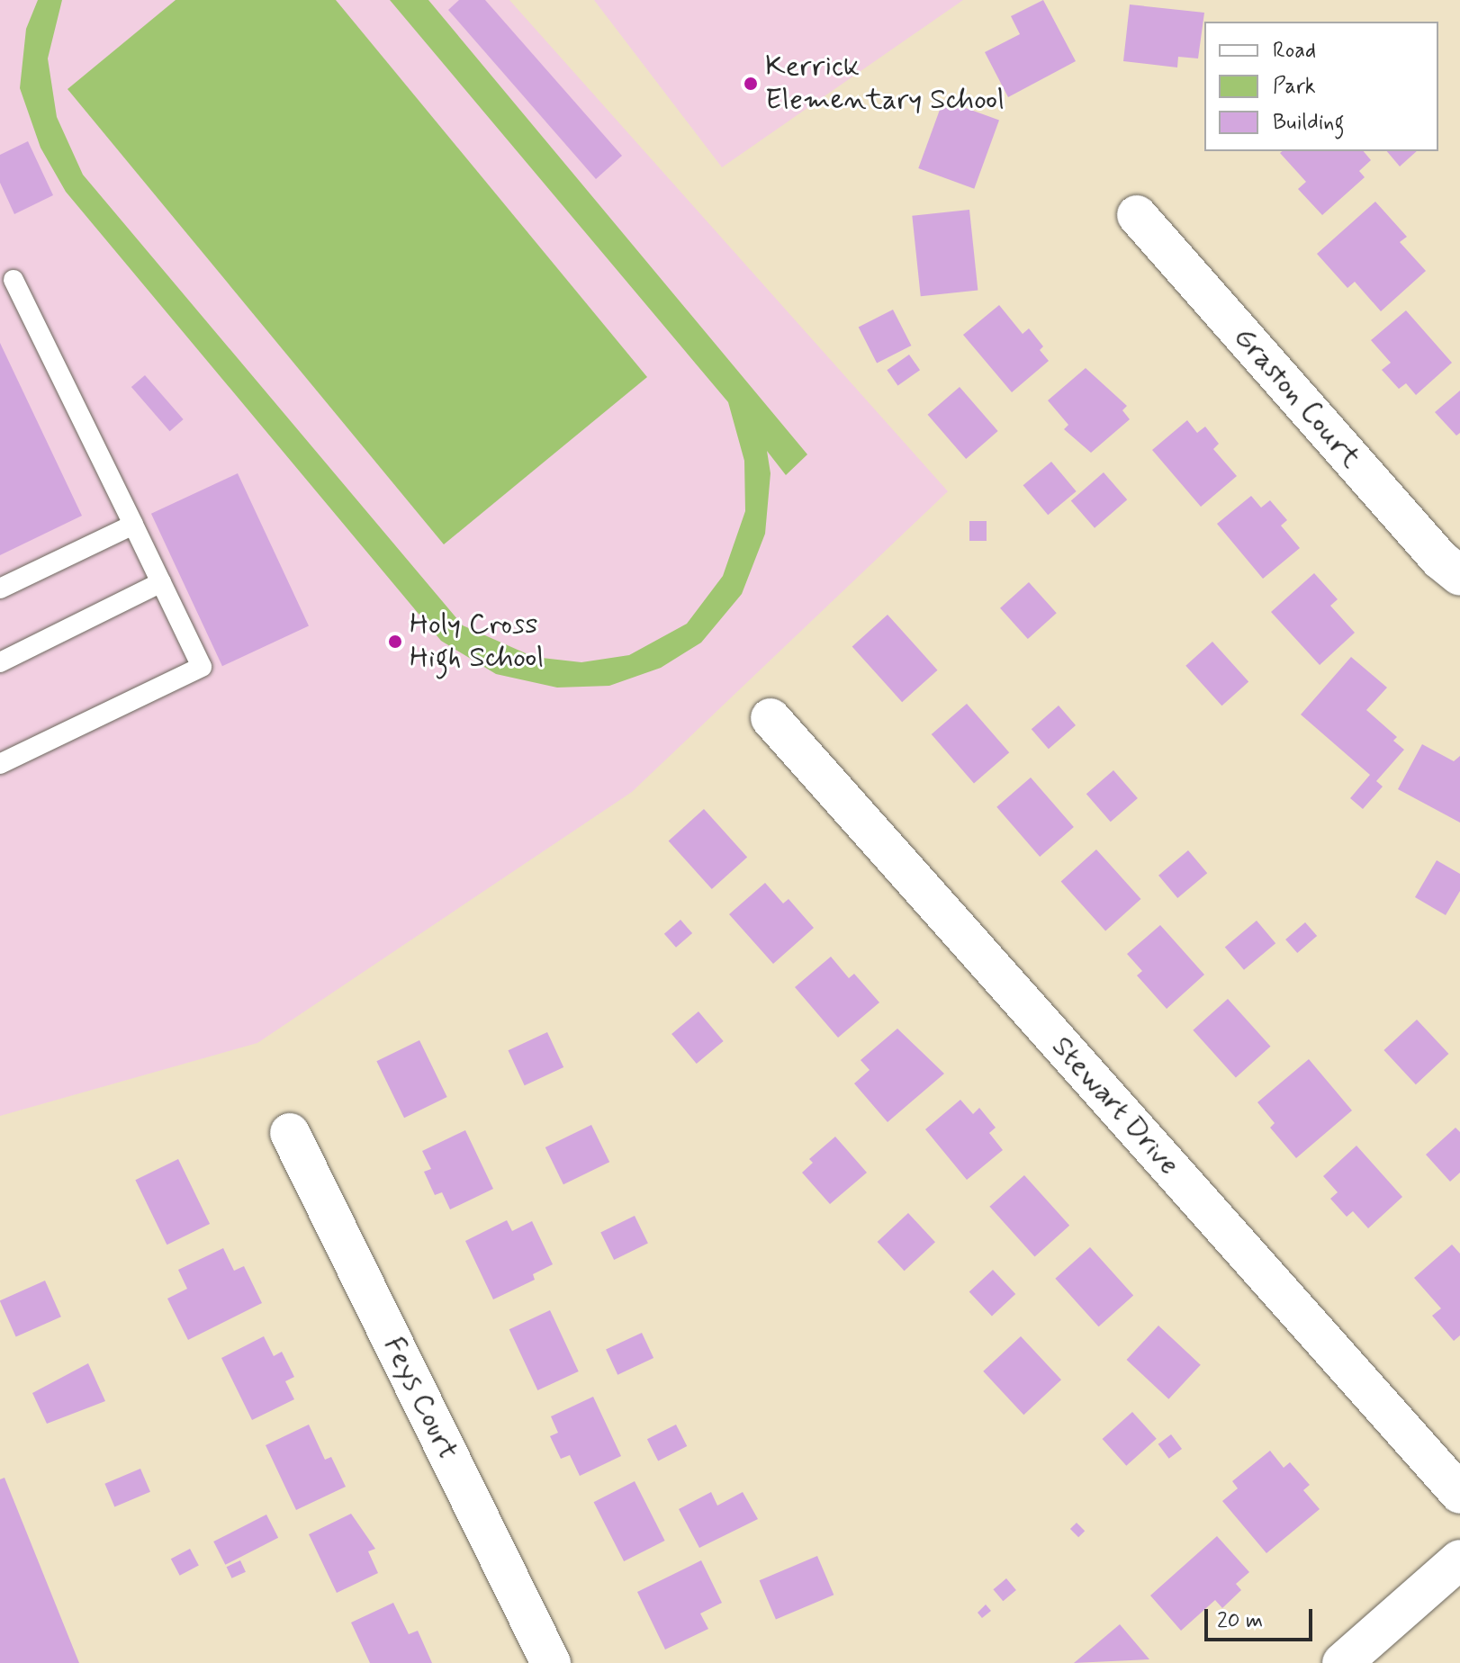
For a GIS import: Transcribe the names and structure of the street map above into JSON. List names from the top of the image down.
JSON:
{
  "streets": {
    "street": ["Graston Court", "Stewart Drive", "Feys Court"]
  },
  "places": ["Kerrick Elementary School", "Holy Cross High School"],
  "legend": ["Road", "Park", "Building"],
  "scale_bar": "20 m"
}
